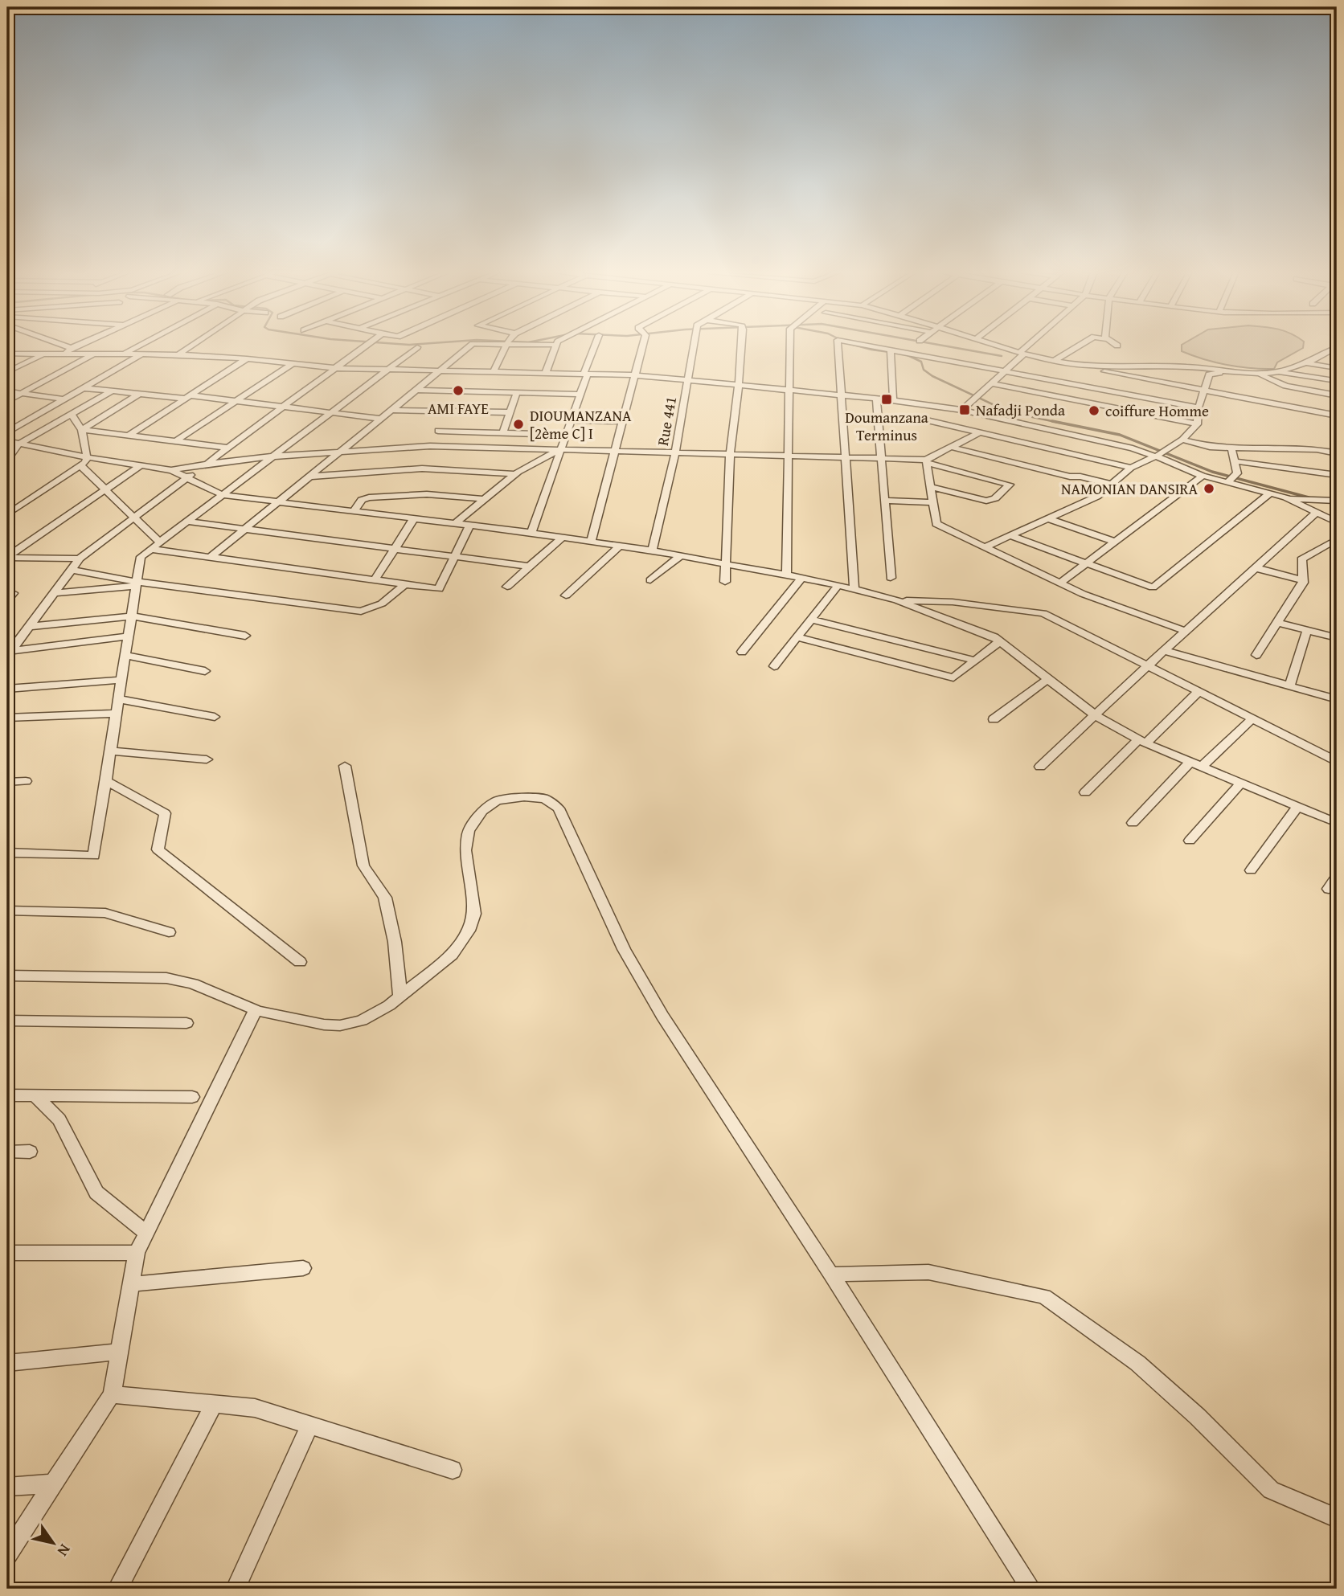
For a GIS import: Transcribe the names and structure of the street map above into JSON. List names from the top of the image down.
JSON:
{
  "streets": {
    "street": ["Rue 441"]
  },
  "places": {
    "other": [
      "AMI FAYE",
      "coiffure Homme",
      "DIOUMANZANA [2ème C] I",
      "NAMONIAN DANSIRA"
    ],
    "transit": ["Doumanzana Terminus", "Nafadji Ponda"]
  },
  "north": "bottom right"
}
